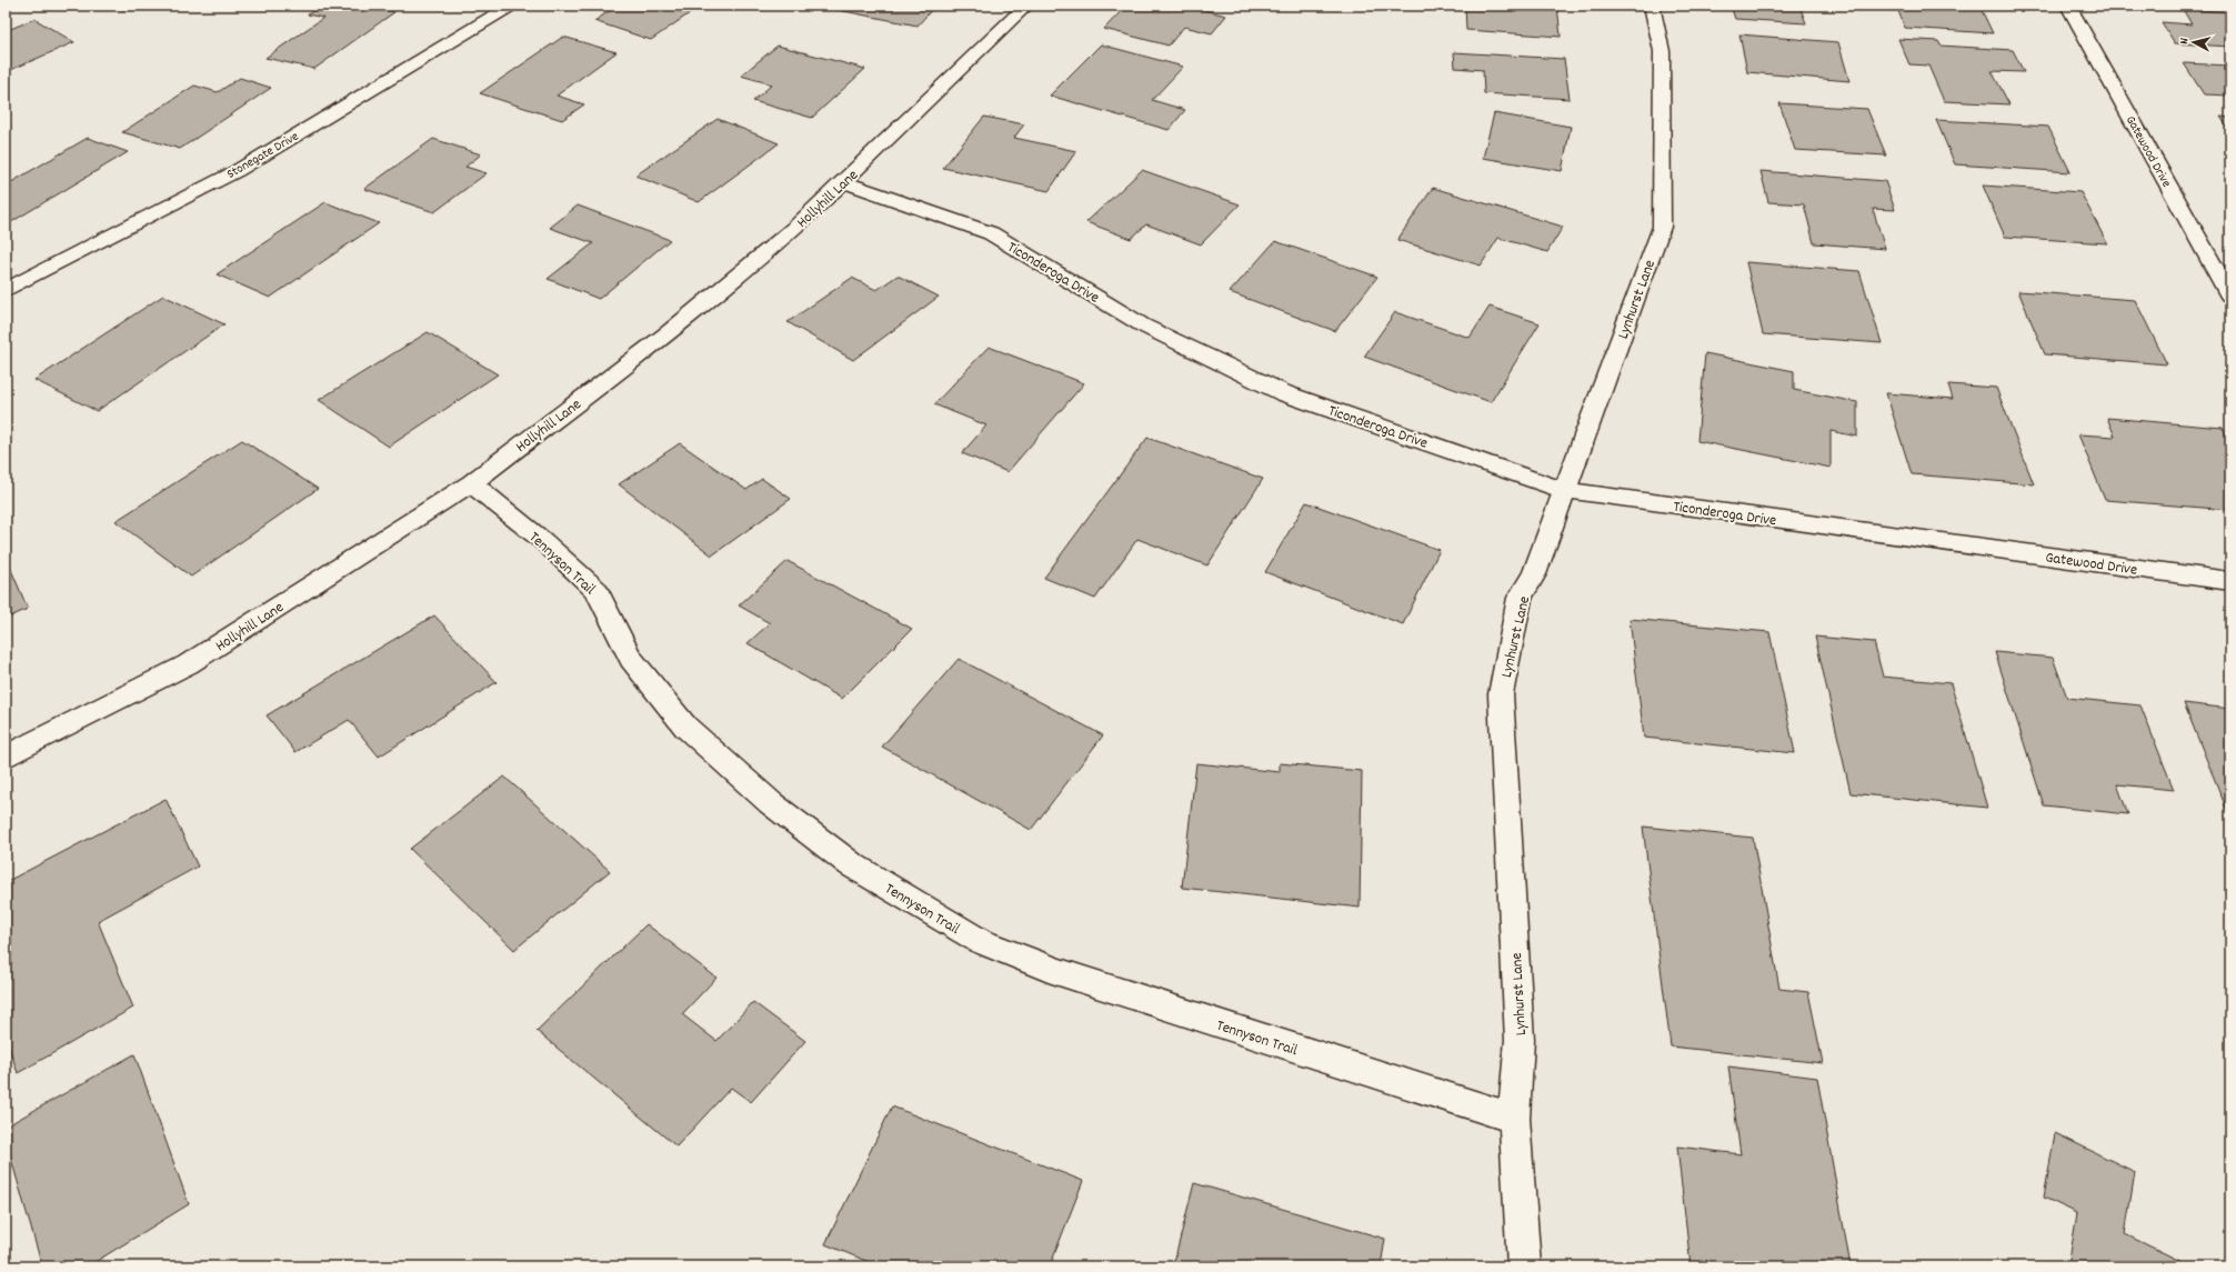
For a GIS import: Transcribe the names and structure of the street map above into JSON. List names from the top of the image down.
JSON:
{
  "streets": {
    "street": [
      "Gatewood Drive",
      "Stonegate Drive",
      "Hollyhill Lane",
      "Ticonderoga Drive",
      "Lynhurst Lane",
      "Tennyson Trail"
    ]
  },
  "crossings": [
    ["Gatewood Drive", "Ticonderoga Drive"],
    ["Hollyhill Lane", "Ticonderoga Drive"],
    ["Hollyhill Lane", "Tennyson Trail"],
    ["Ticonderoga Drive", "Lynhurst Lane"],
    ["Lynhurst Lane", "Tennyson Trail"]
  ],
  "north": "left"
}
